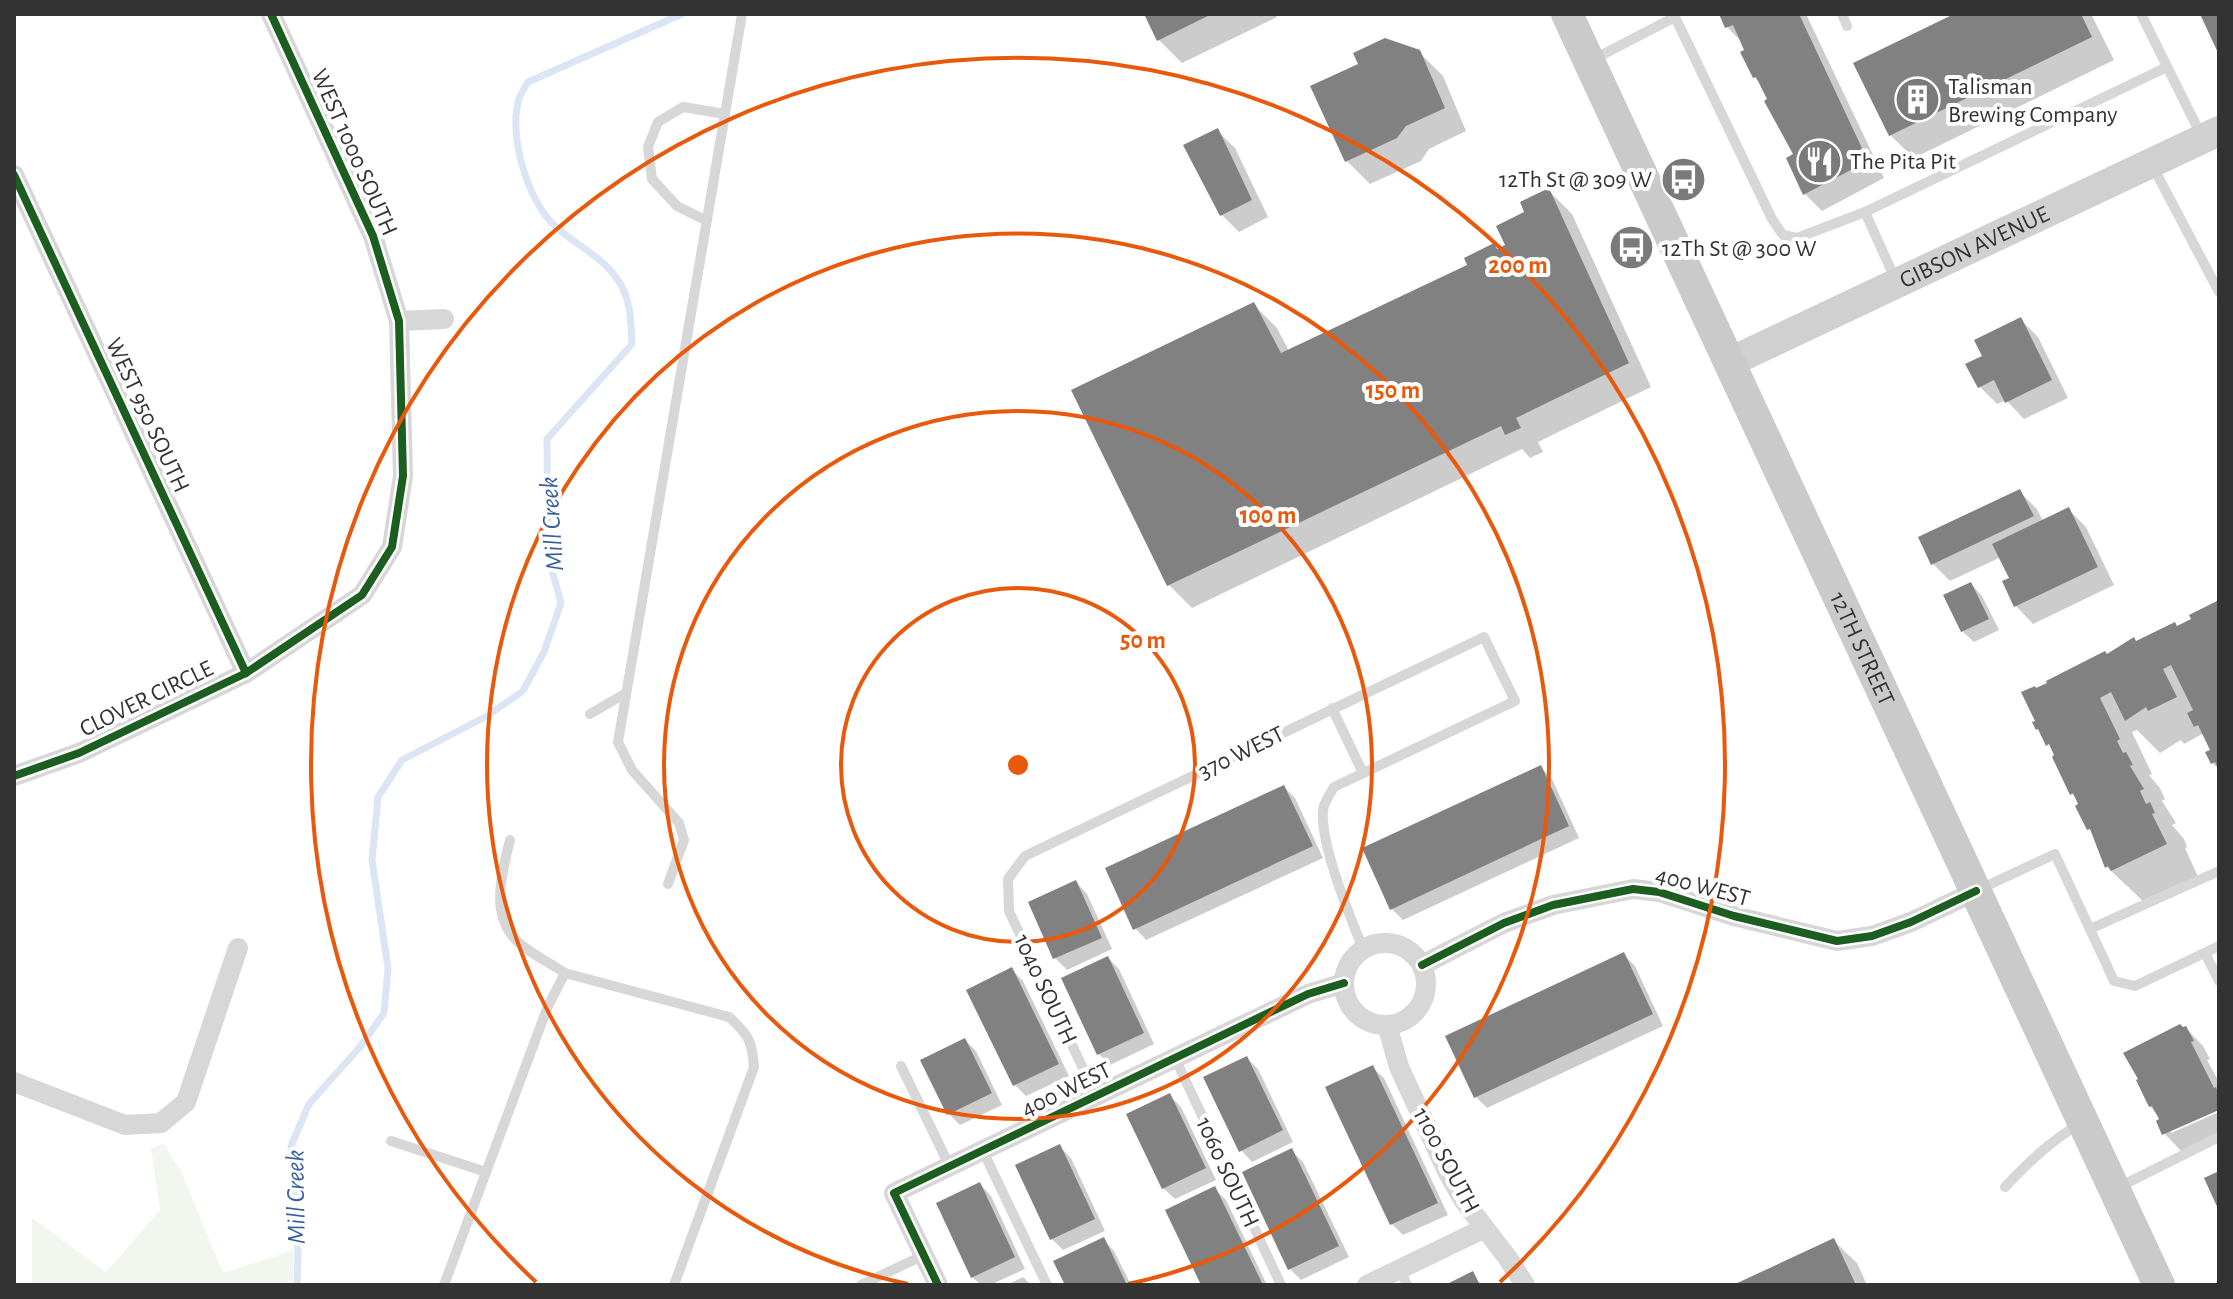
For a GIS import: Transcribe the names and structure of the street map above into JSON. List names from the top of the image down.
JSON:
{
  "streets": {
    "main road": ["12TH STREET"],
    "street": [
      "WEST 1000 SOUTH",
      "GIBSON AVENUE",
      "WEST 950 SOUTH",
      "CLOVER CIRCLE",
      "400 WEST",
      "1100 SOUTH"
    ],
    "lane": ["370 WEST", "1040 SOUTH", "1060 SOUTH"]
  },
  "crossings": [
    ["WEST 1000 SOUTH", "CLOVER CIRCLE"],
    ["GIBSON AVENUE", "12TH STREET"],
    ["WEST 950 SOUTH", "CLOVER CIRCLE"],
    ["12TH STREET", "400 WEST"],
    ["370 WEST", "1040 SOUTH"],
    ["400 WEST", "1040 SOUTH"],
    ["400 WEST", "1100 SOUTH"],
    ["400 WEST", "1060 SOUTH"]
  ],
  "water": ["Mill Creek"],
  "places": {
    "building": ["Talisman Brewing Company"],
    "restaurant": ["The Pita Pit"],
    "bus stop": ["12Th St @ 309 W", "12Th St @ 300 W"]
  },
  "rings": [
    "200 m",
    "150 m",
    "100 m",
    "50 m"
  ]
}
